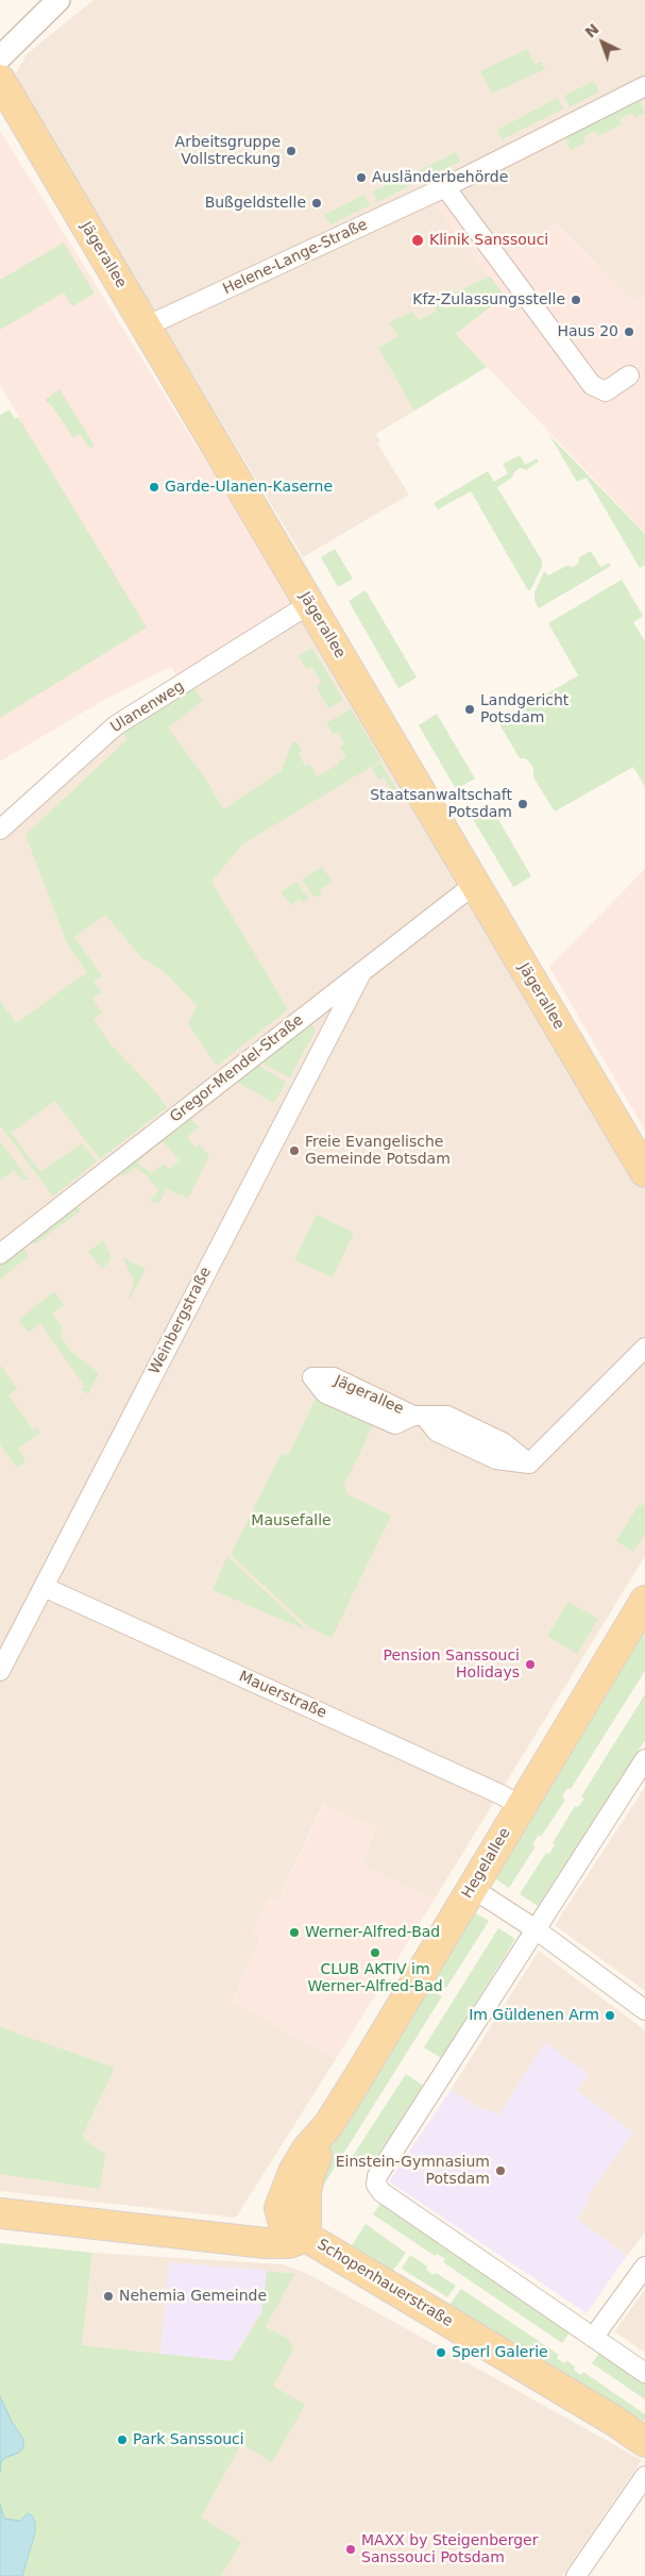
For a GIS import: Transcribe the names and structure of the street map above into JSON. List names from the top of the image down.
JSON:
{
  "streets": {
    "main road": ["Jägerallee", "Hegelallee", "Schopenhauerstraße"],
    "street": [
      "Helene-Lange-Straße",
      "Ulanenweg",
      "Gregor-Mendel-Straße",
      "Weinbergstraße",
      "Mauerstraße"
    ]
  },
  "crossings": [
    ["Jägerallee", "Helene-Lange-Straße"],
    ["Jägerallee", "Ulanenweg"],
    ["Jägerallee", "Gregor-Mendel-Straße"],
    ["Gregor-Mendel-Straße", "Weinbergstraße"],
    ["Weinbergstraße", "Mauerstraße"],
    ["Mauerstraße", "Hegelallee"],
    ["Hegelallee", "Schopenhauerstraße"]
  ],
  "parks": ["Mausefalle"],
  "places": [
    "Arbeitsgruppe Vollstreckung",
    "Ausländerbehörde",
    "Bußgeldstelle",
    "Klinik Sanssouci",
    "Kfz-Zulassungsstelle",
    "Haus 20",
    "Garde-Ulanen-Kaserne",
    "Landgericht Potsdam",
    "Staatsanwaltschaft Potsdam",
    "Freie Evangelische Gemeinde Potsdam",
    "Pension Sanssouci Holidays",
    "Werner-Alfred-Bad",
    "CLUB AKTIV im Werner-Alfred-Bad",
    "Im Güldenen Arm",
    "Einstein-Gymnasium Potsdam",
    "Nehemia Gemeinde",
    "Sperl Galerie",
    "Park Sanssouci",
    "MAXX by Steigenberger Sanssouci Potsdam"
  ],
  "north": "top left"
}
